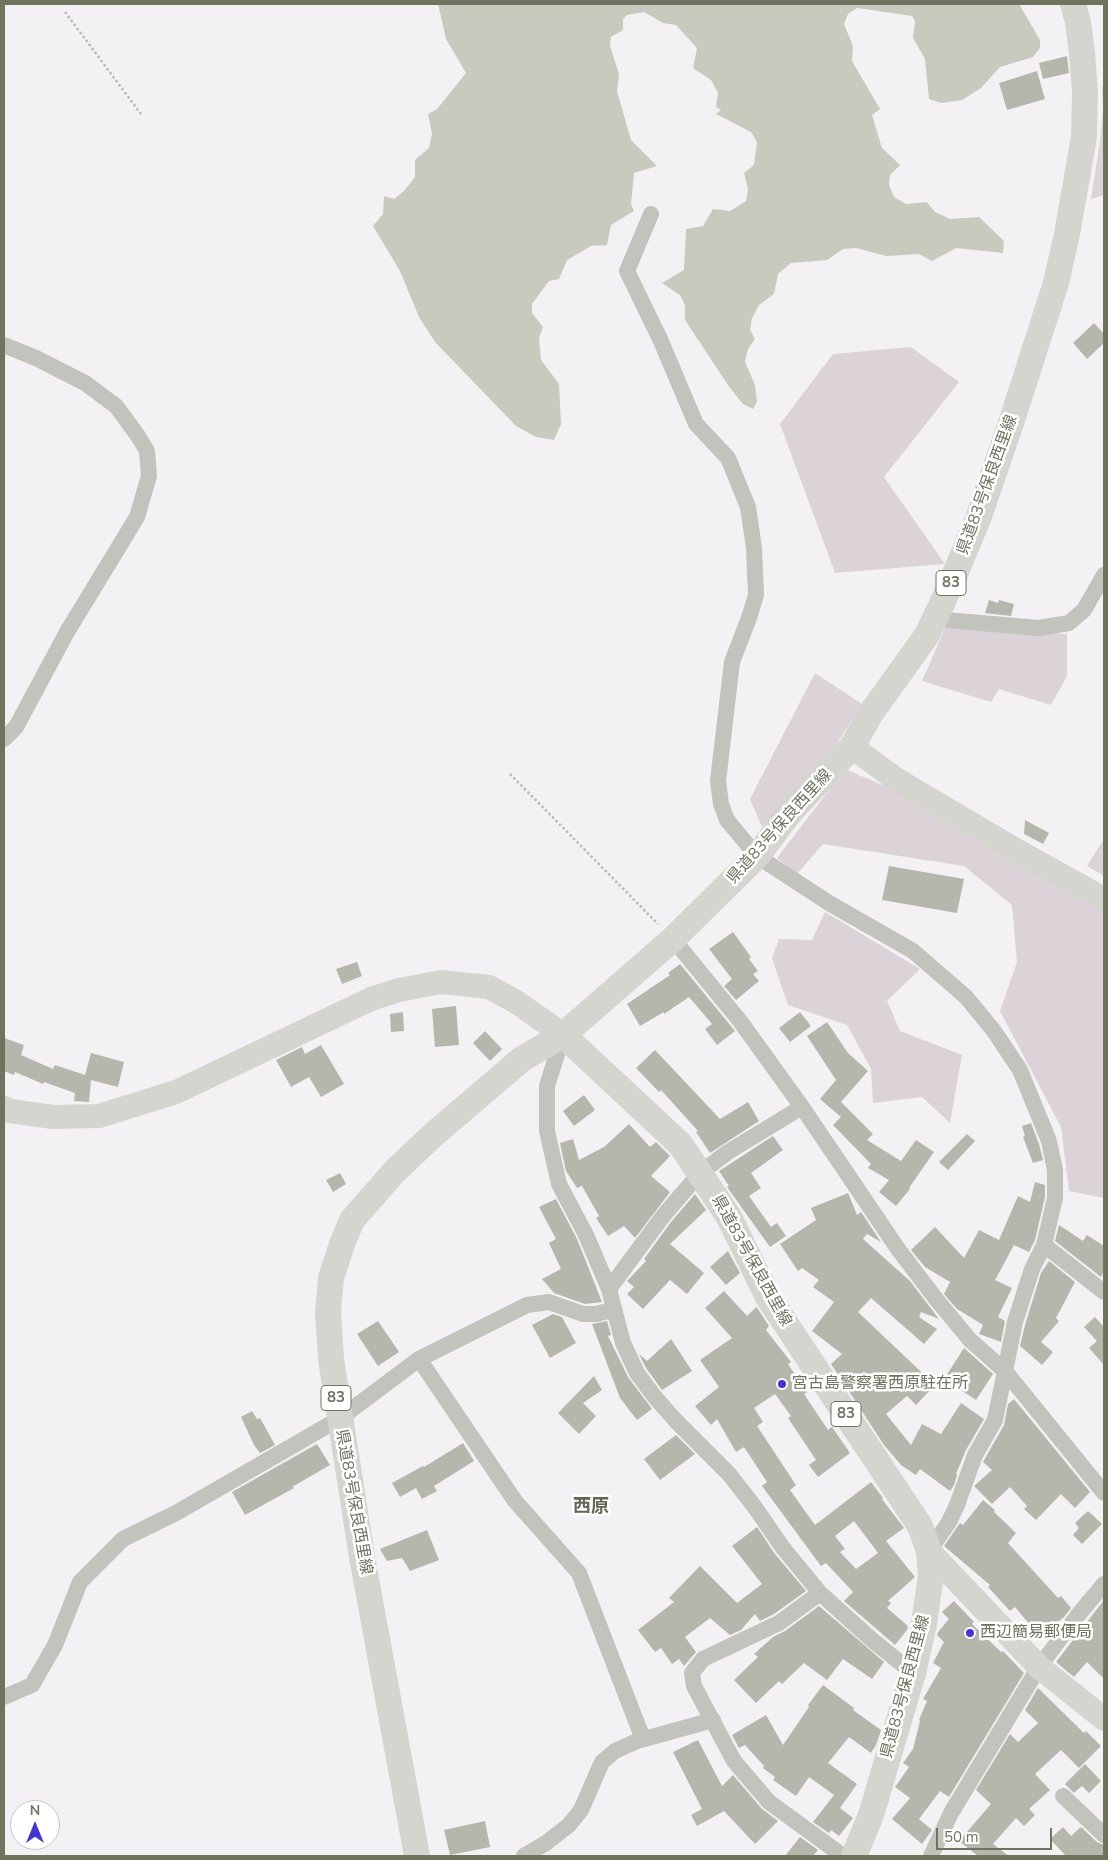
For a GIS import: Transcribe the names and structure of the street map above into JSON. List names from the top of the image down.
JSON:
{
  "streets": {
    "main road": ["県道83号保良西里線", "83"]
  },
  "districts": ["西原"],
  "places": ["宮古島警察署西原駐在所", "西辺簡易郵便局"],
  "scale_bar": "50 m",
  "north": "top"
}
